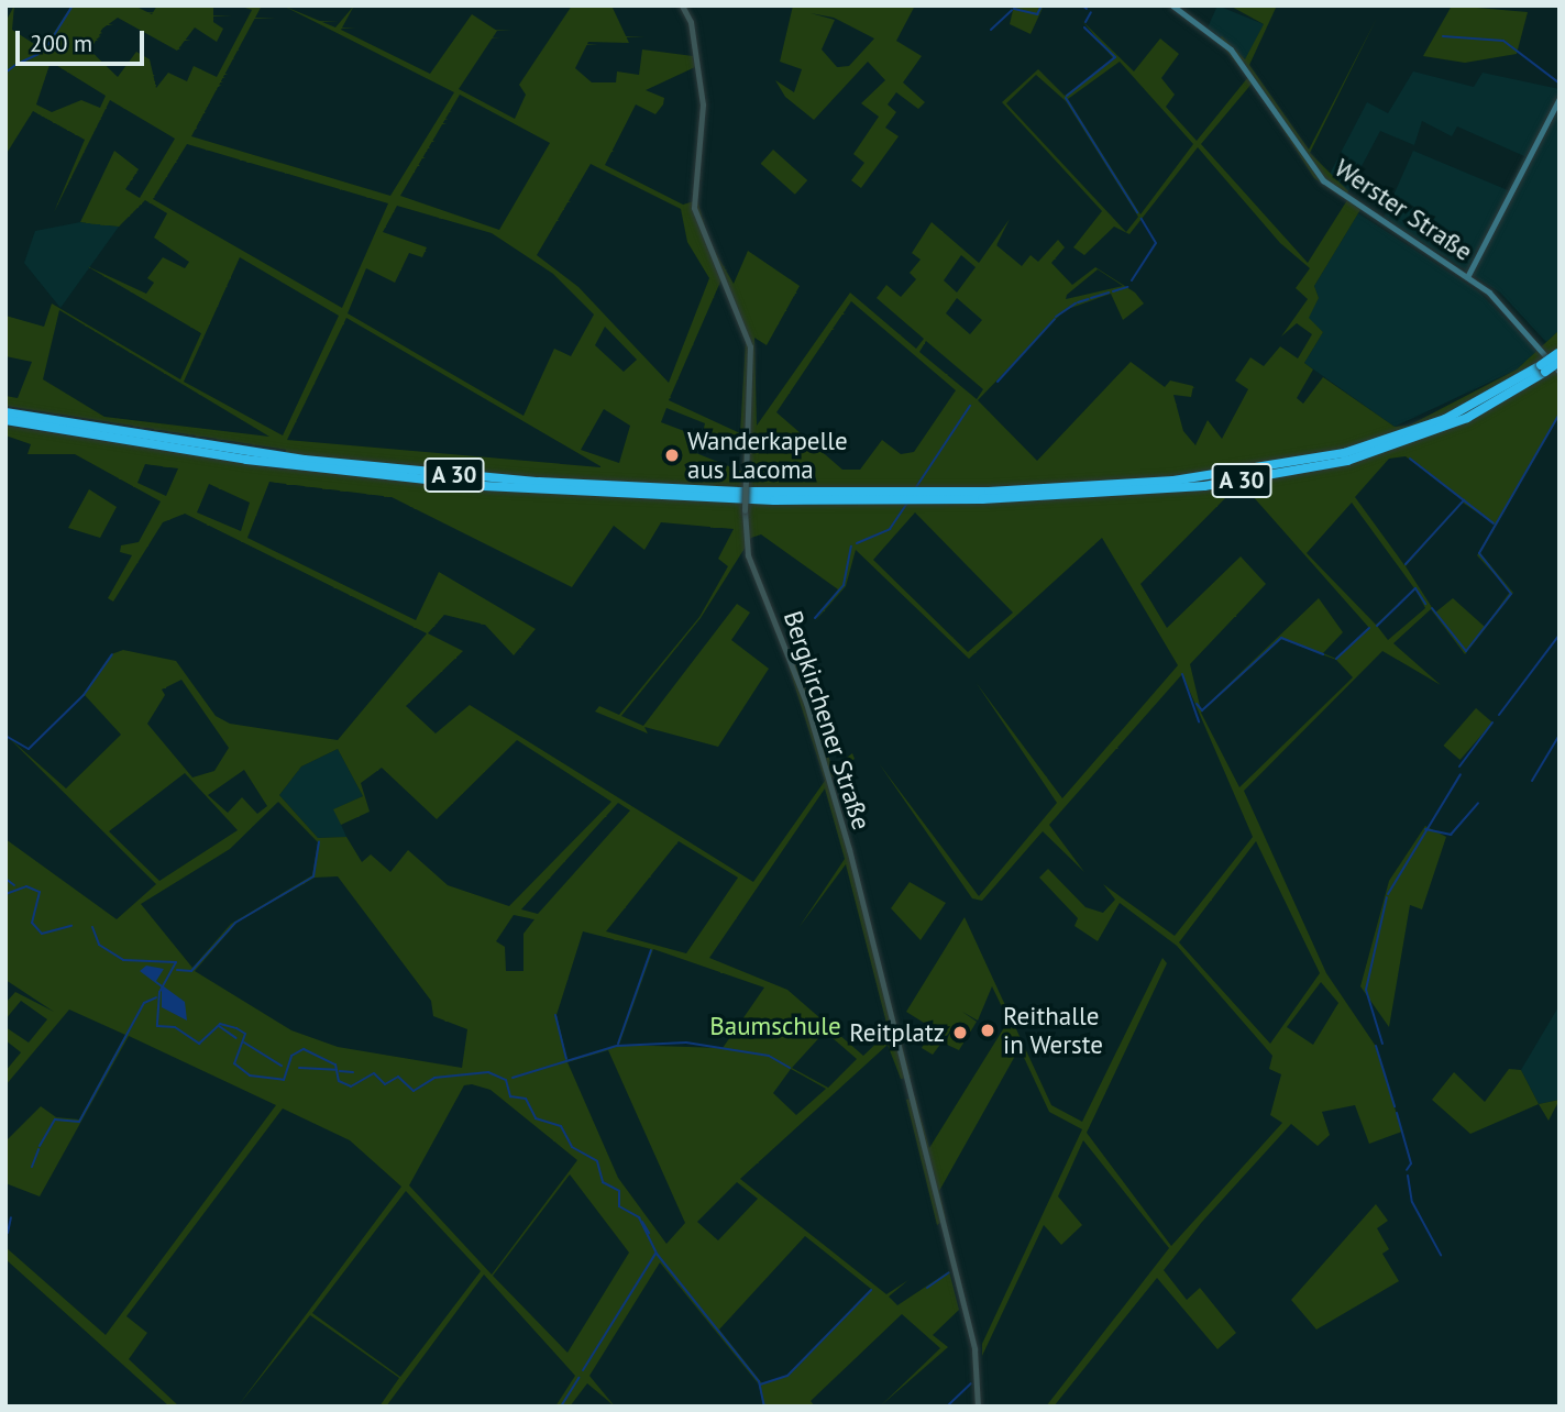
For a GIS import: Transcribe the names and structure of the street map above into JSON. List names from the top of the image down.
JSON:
{
  "streets": {
    "highway": ["A 30"],
    "main road": ["Werster Straße"],
    "street": ["Bergkirchener Straße"]
  },
  "parks": ["Baumschule"],
  "places": ["Wanderkapelle aus Lacoma", "Reithalle in Werste", "Reitplatz"],
  "scale_bar": "200 m"
}
